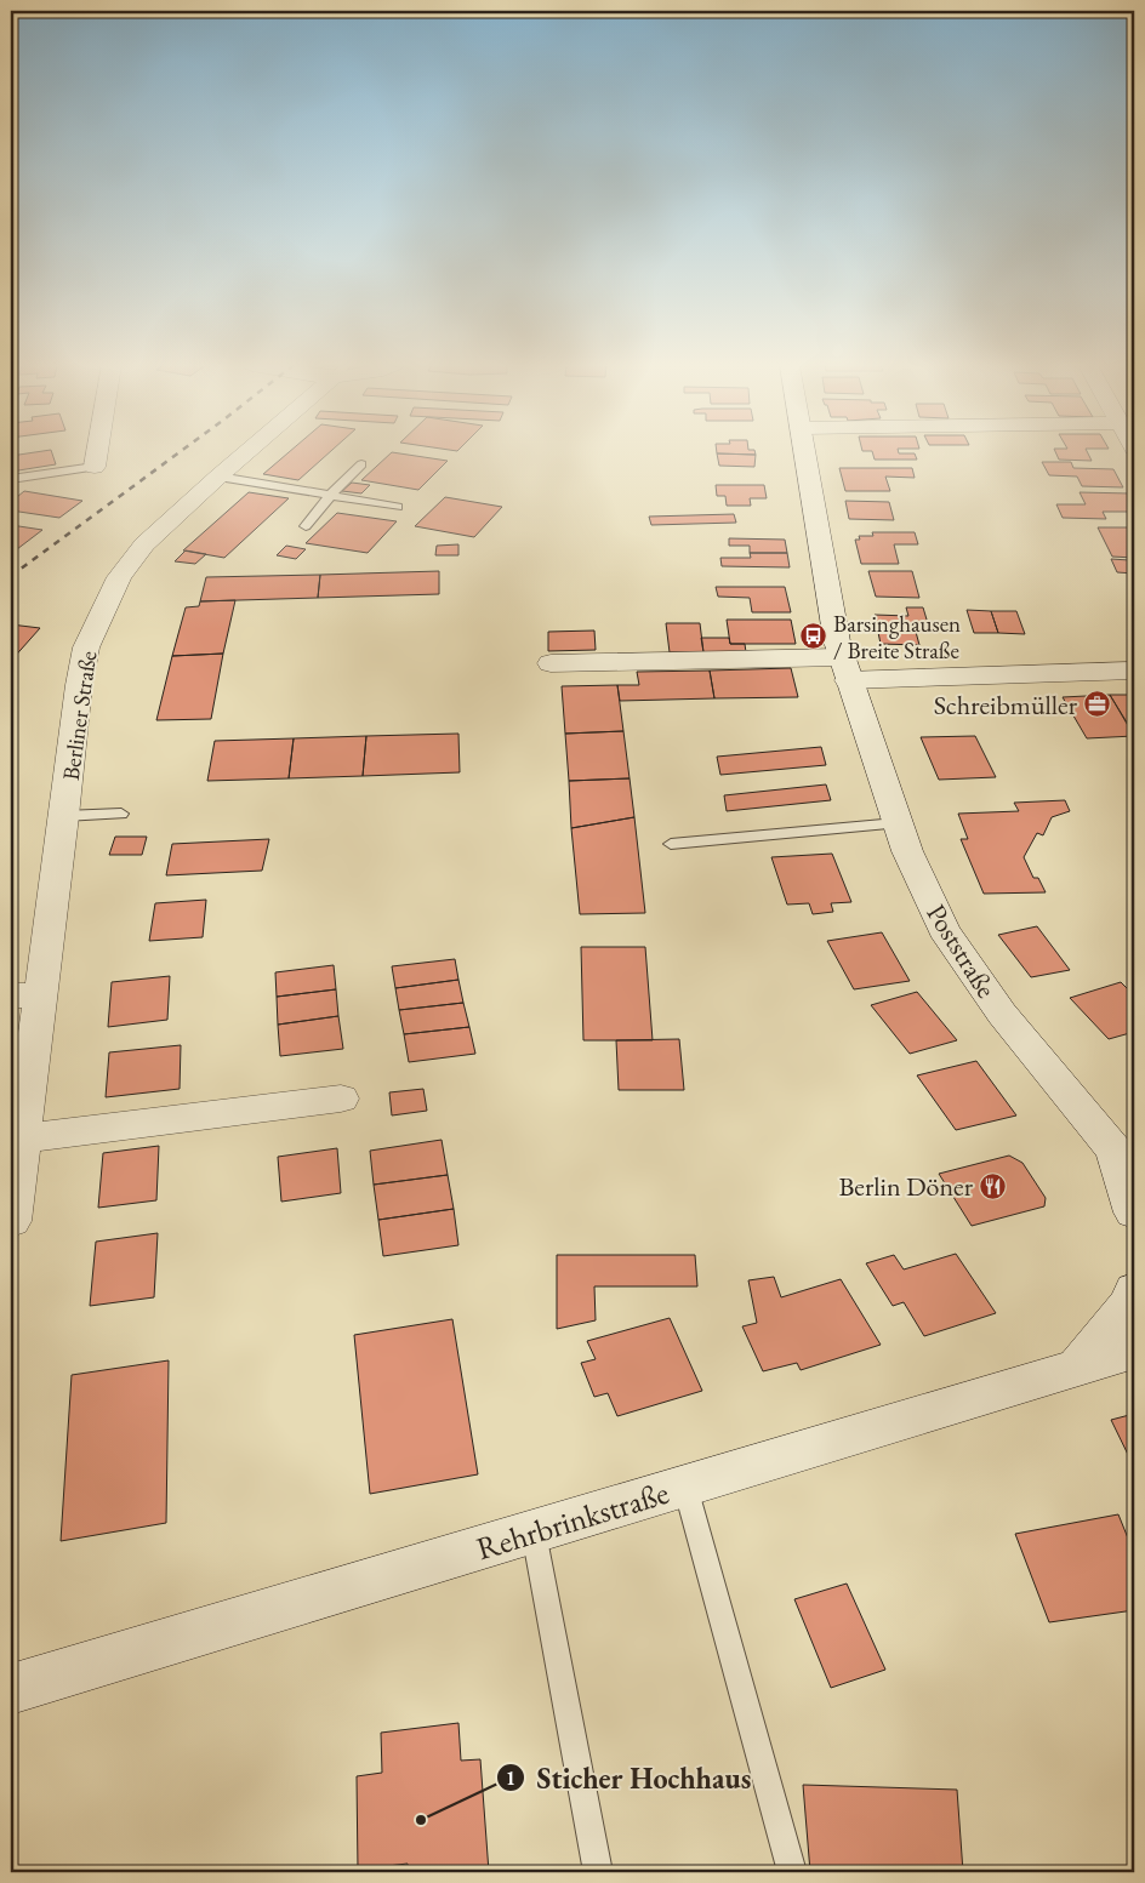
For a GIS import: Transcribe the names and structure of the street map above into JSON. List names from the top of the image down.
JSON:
{
  "streets": {
    "street": ["Berliner Straße", "Poststraße", "Rehrbrinkstraße"]
  },
  "places": {
    "bus stop": ["Barsinghausen / Breite Straße"],
    "office": ["Schreibmüller"],
    "restaurant": ["Berlin Döner"],
    "other": ["Sticher Hochhaus"]
  }
}
